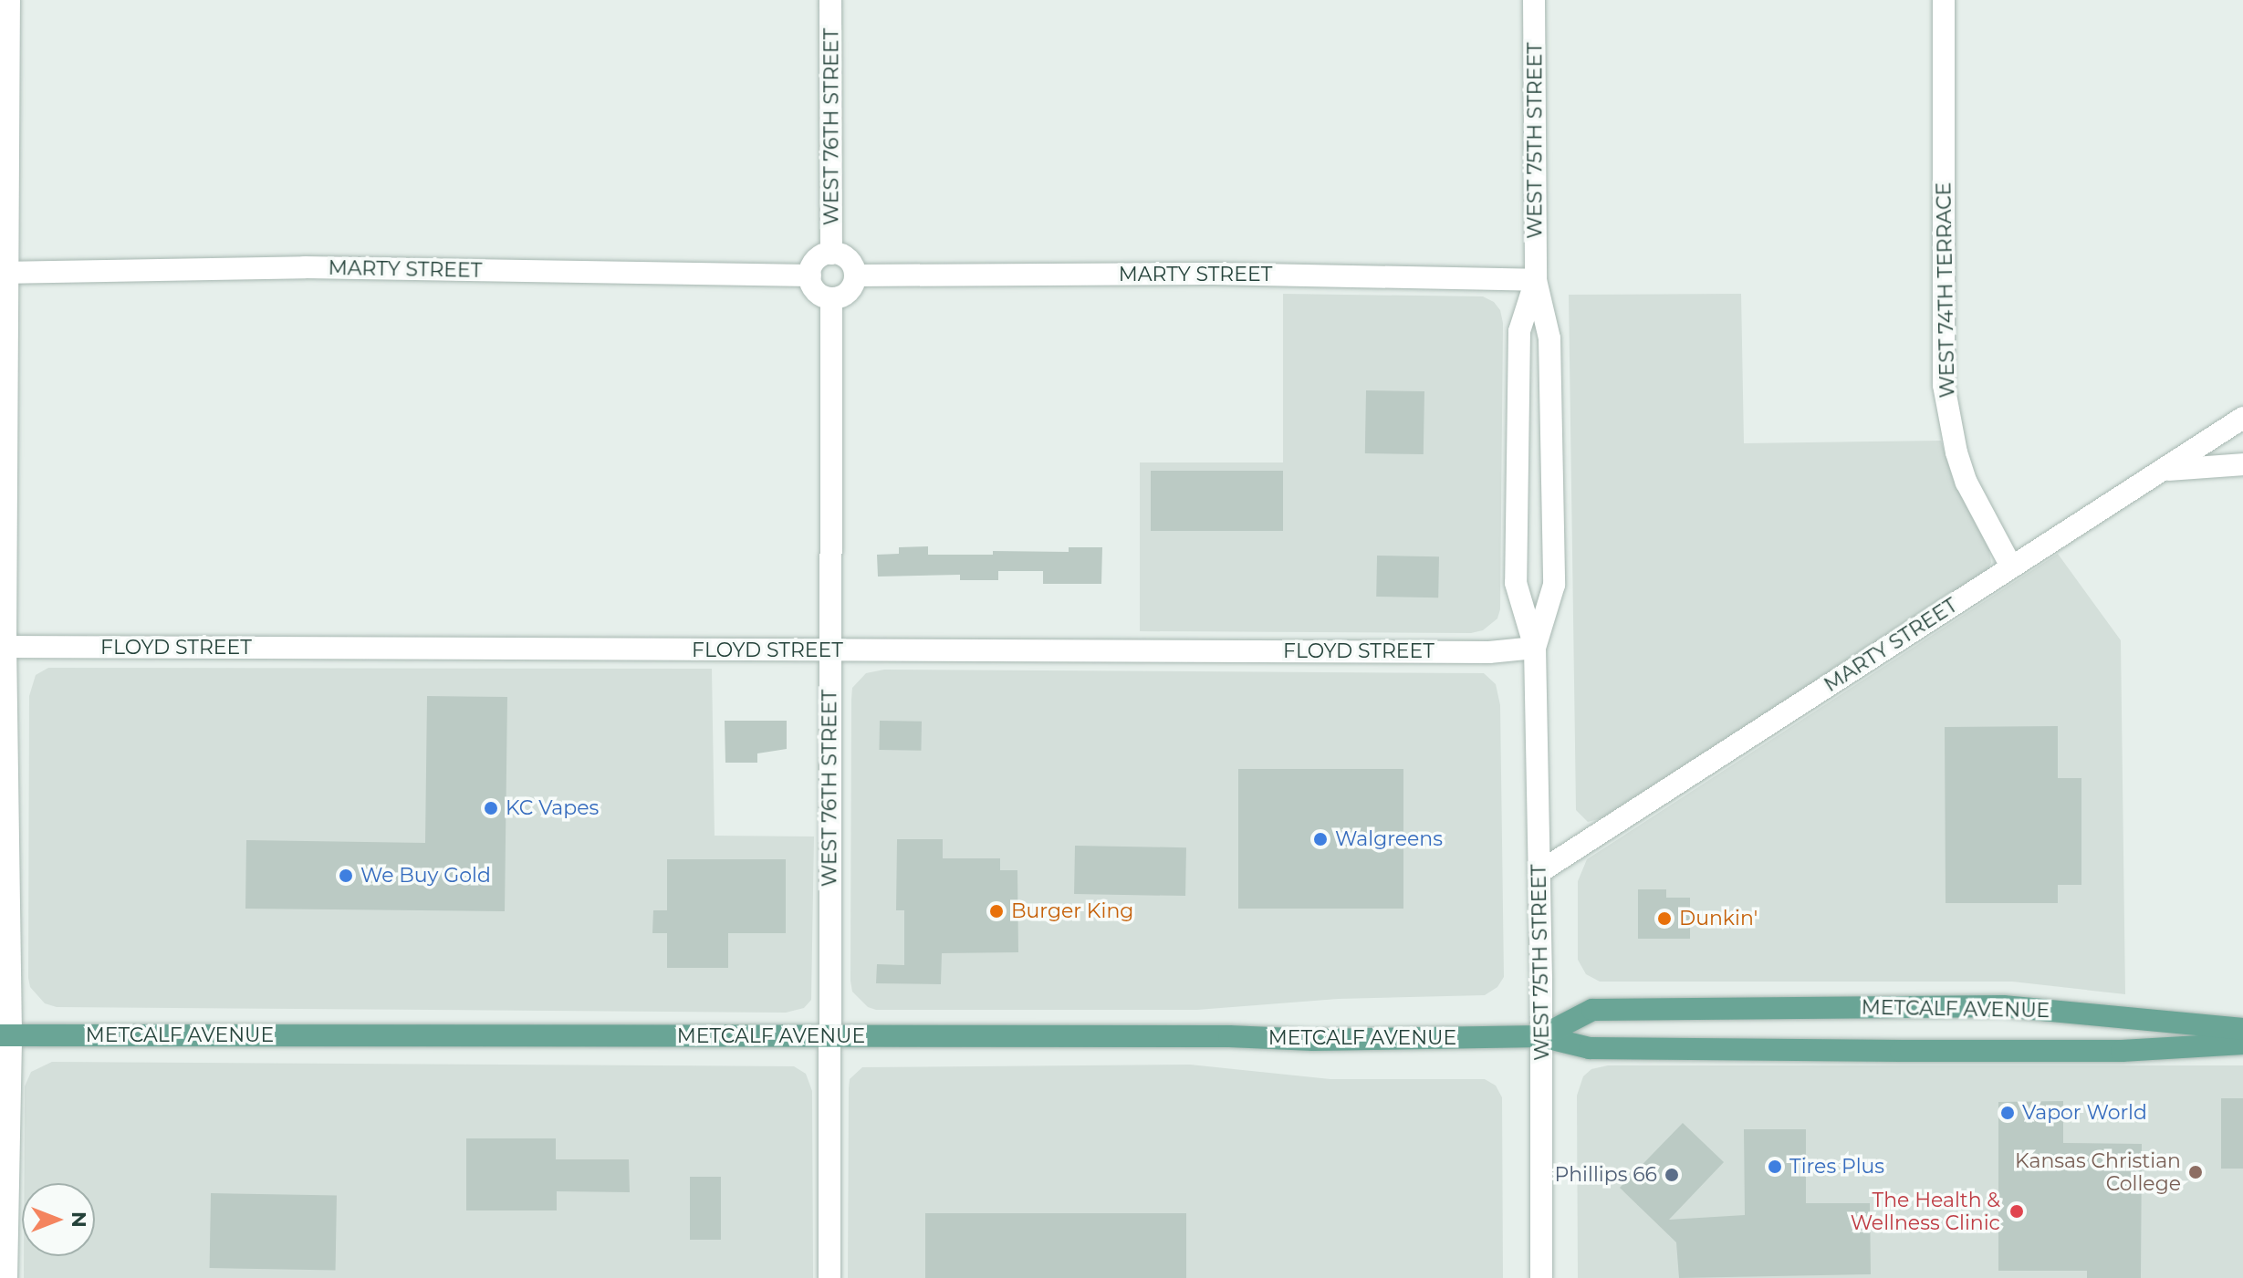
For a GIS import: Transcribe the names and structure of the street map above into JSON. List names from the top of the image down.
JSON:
{
  "streets": {
    "main road": ["METCALF AVENUE"],
    "street": [
      "WEST 76TH STREET",
      "WEST 75TH STREET",
      "MARTY STREET",
      "WEST 74TH TERRACE",
      "FLOYD STREET"
    ]
  },
  "crossings": [
    ["WEST 76TH STREET", "MARTY STREET"],
    ["WEST 76TH STREET", "FLOYD STREET"],
    ["WEST 76TH STREET", "METCALF AVENUE"],
    ["WEST 75TH STREET", "MARTY STREET"],
    ["WEST 75TH STREET", "FLOYD STREET"],
    ["WEST 75TH STREET", "METCALF AVENUE"],
    ["MARTY STREET", "WEST 74TH TERRACE"]
  ],
  "places": [
    "KC Vapes",
    "Walgreens",
    "We Buy Gold",
    "Burger King",
    "Dunkin'",
    "Vapor World",
    "Tires Plus",
    "Kansas Christian College",
    "Phillips 66",
    "The Health & Wellness Clinic"
  ],
  "north": "right"
}
